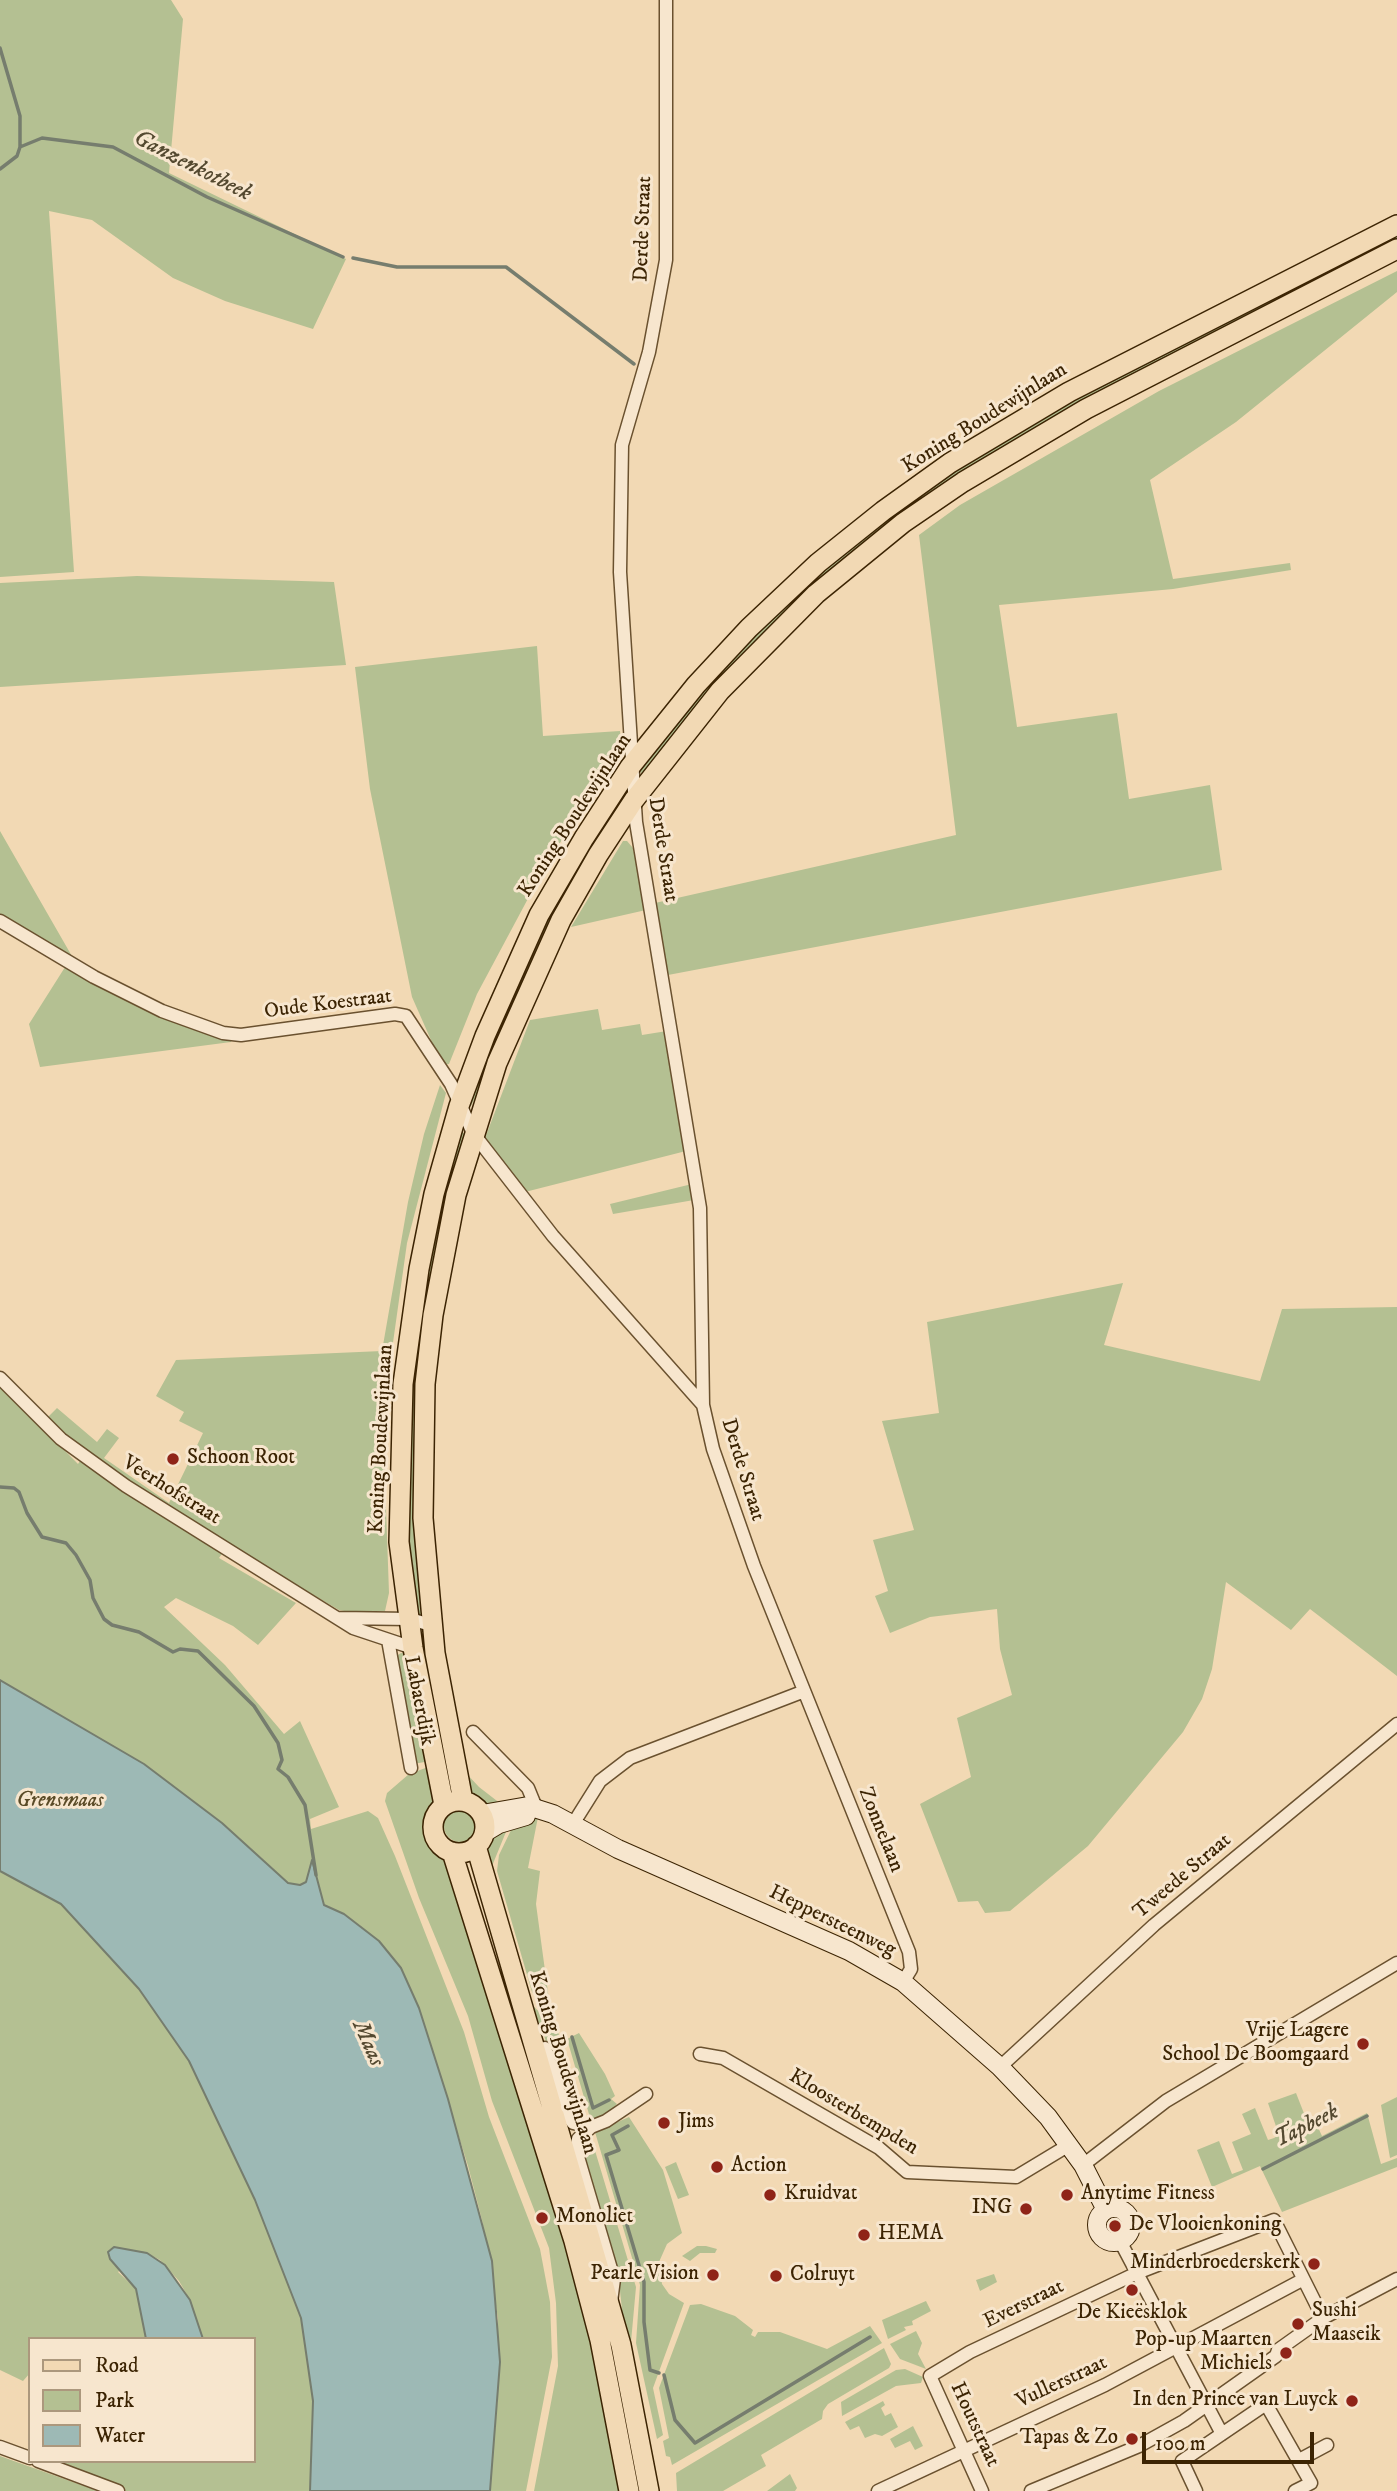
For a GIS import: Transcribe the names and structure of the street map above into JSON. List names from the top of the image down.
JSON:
{
  "streets": {
    "main road": ["Koning Boudewijnlaan"],
    "street": [
      "Derde Straat",
      "Oude Koestraat",
      "Veerhofstraat",
      "Labaerdijk",
      "Zonnelaan",
      "Tweede Straat",
      "Heppersteenweg",
      "Kloosterbempden",
      "Everstraat",
      "Vullerstraat",
      "Houtstraat"
    ]
  },
  "crossings": [
    ["Derde Straat", "Koning Boudewijnlaan"],
    ["Derde Straat", "Oude Koestraat"],
    ["Derde Straat", "Zonnelaan"],
    ["Koning Boudewijnlaan", "Oude Koestraat"],
    ["Koning Boudewijnlaan", "Veerhofstraat"],
    ["Veerhofstraat", "Labaerdijk"],
    ["Zonnelaan", "Heppersteenweg"],
    ["Tweede Straat", "Heppersteenweg"],
    ["Heppersteenweg", "Kloosterbempden"],
    ["Everstraat", "Vullerstraat"],
    ["Everstraat", "Houtstraat"],
    ["Vullerstraat", "Houtstraat"]
  ],
  "water": ["Ganzenkotbeek", "Maas", "Tapbeek"],
  "parks": ["Grensmaas"],
  "places": [
    "Schoon Root",
    "Vrije Lagere School De Boomgaard",
    "Jims",
    "Action",
    "Kruidvat",
    "Anytime Fitness",
    "ING",
    "Monoliet",
    "De Vlooienkoning",
    "HEMA",
    "Minderbroederskerk",
    "Pearle Vision",
    "Colruyt",
    "De Kieësklok",
    "Sushi Maaseik",
    "Pop-up Maarten Michiels",
    "In den Prince van Luyck",
    "Tapas & Zo"
  ],
  "legend": ["Road", "Park", "Water"],
  "scale_bar": "100 m"
}
